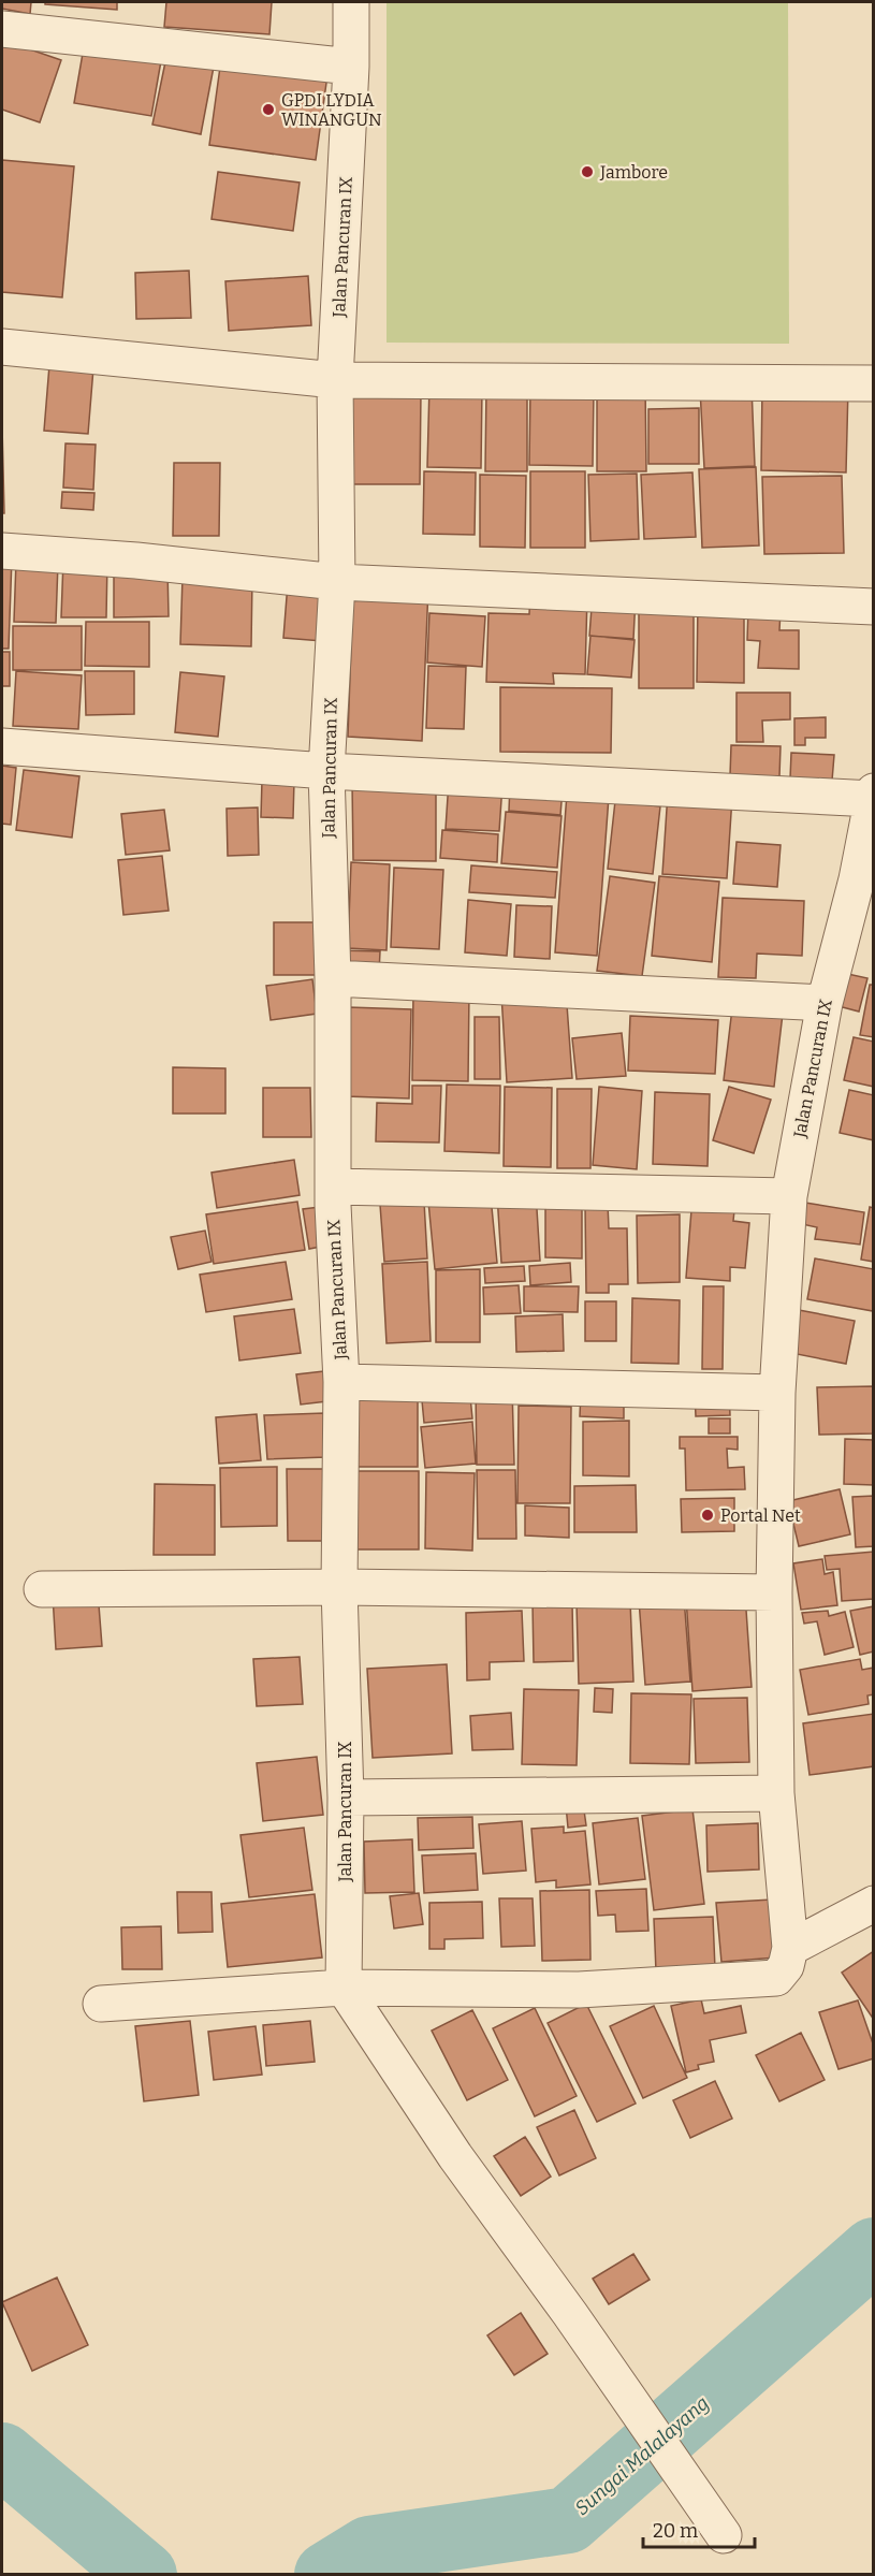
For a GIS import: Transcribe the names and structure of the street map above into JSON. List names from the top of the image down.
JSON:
{
  "streets": {
    "street": ["Jalan Pancuran IX"]
  },
  "water": ["Sungai Malalayang"],
  "places": ["GPDI LYDIA WINANGUN", "Jambore", "Portal Net"],
  "scale_bar": "20 m"
}
